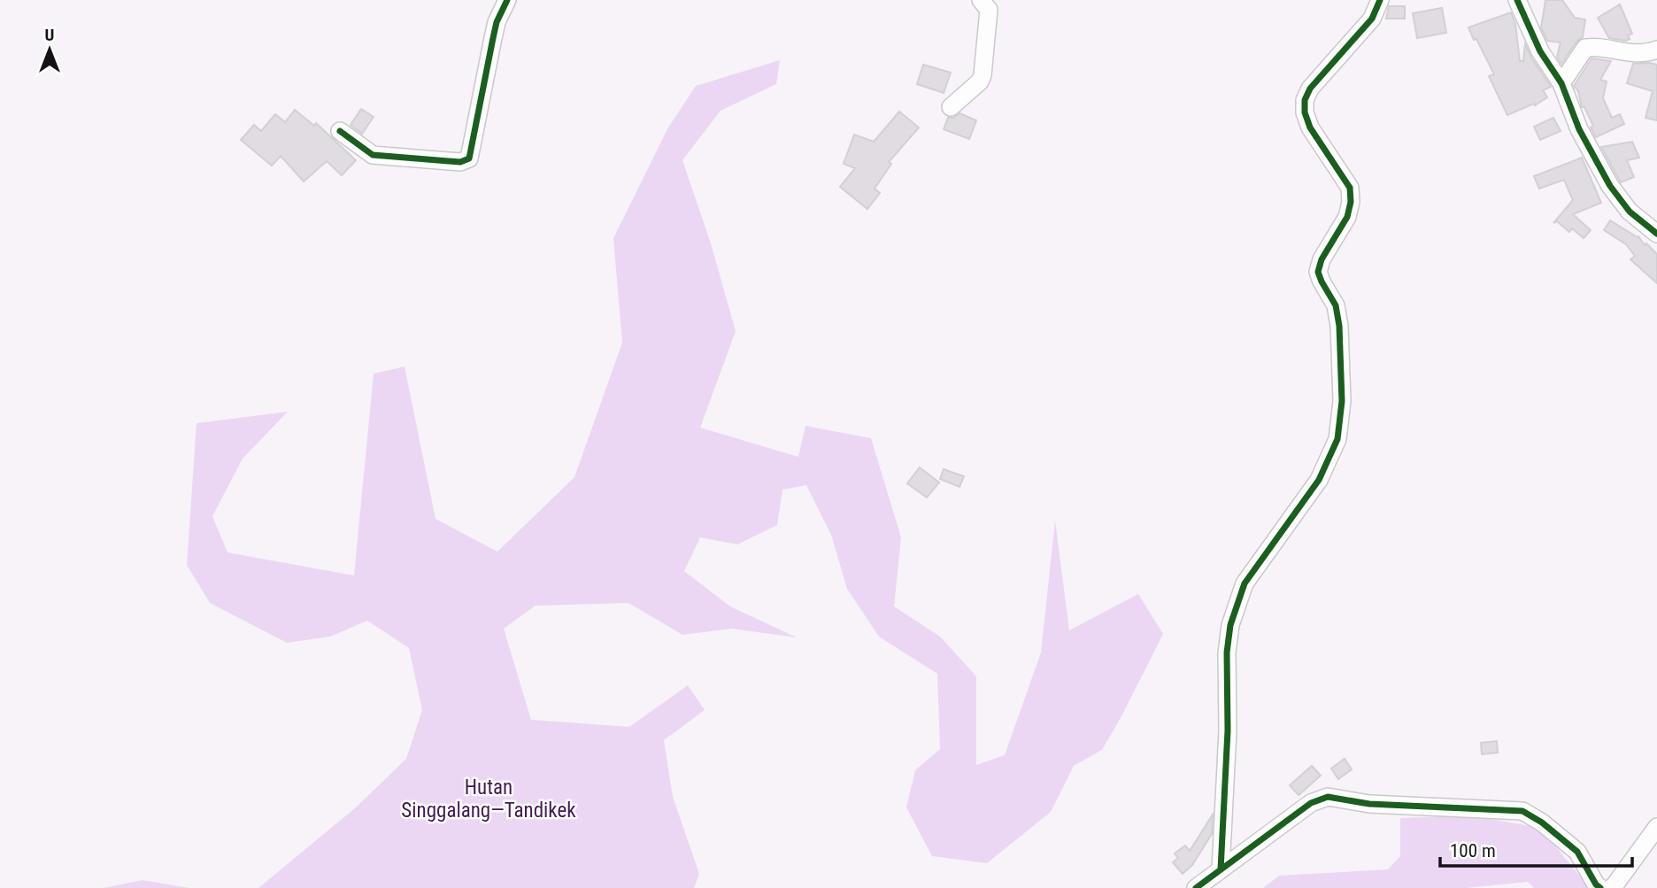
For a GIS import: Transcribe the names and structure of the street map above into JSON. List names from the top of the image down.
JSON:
{
  "parks": ["Hutan Singgalang—Tandikek"],
  "scale_bar": "100 m",
  "north": "top"
}
